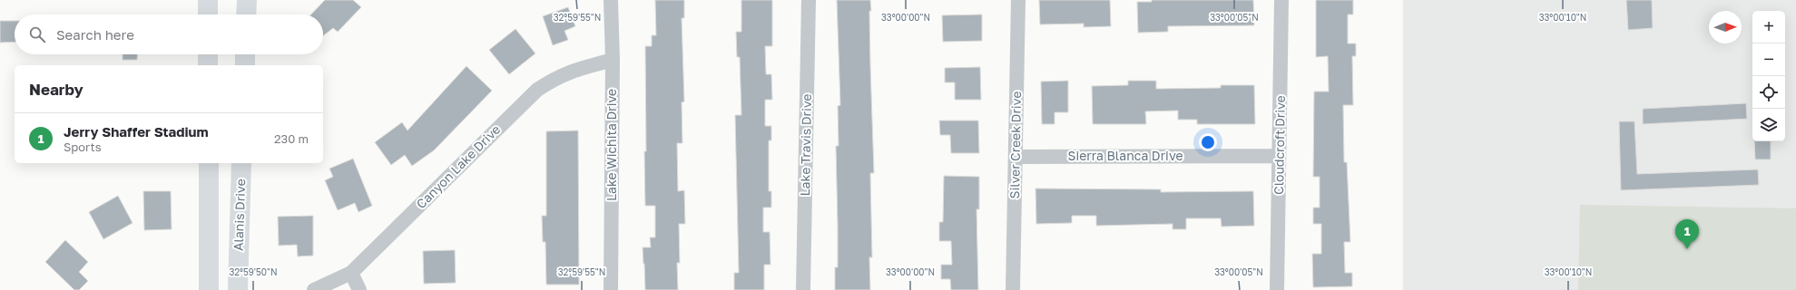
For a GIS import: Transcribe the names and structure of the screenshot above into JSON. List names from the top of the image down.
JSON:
{
  "streets": {
    "main road": ["Alanis Drive"],
    "street": [
      "Lake Wichita Drive",
      "Lake Travis Drive",
      "Silver Creek Drive",
      "Cloudcroft Drive",
      "Sierra Blanca Drive",
      "Canyon Lake Drive"
    ]
  },
  "crossings": [
    ["Lake Wichita Drive", "Canyon Lake Drive"],
    ["Silver Creek Drive", "Sierra Blanca Drive"],
    ["Cloudcroft Drive", "Sierra Blanca Drive"]
  ],
  "north": "right",
  "page": {
    "map_buttons": ["+", "−"],
    "search": "Search here",
    "heading": "Nearby",
    "list": [
      {
        "mark": "1",
        "name": "Jerry Shaffer Stadium",
        "note": "Sports",
        "value": "230 m"
      }
    ],
    "pins": "1"
  },
  "coordinates": [
    "32°59'55\"N",
    "33°00'00\"N",
    "33°00'05\"N",
    "33°00'10\"N",
    "32°59'50\"N"
  ]
}
